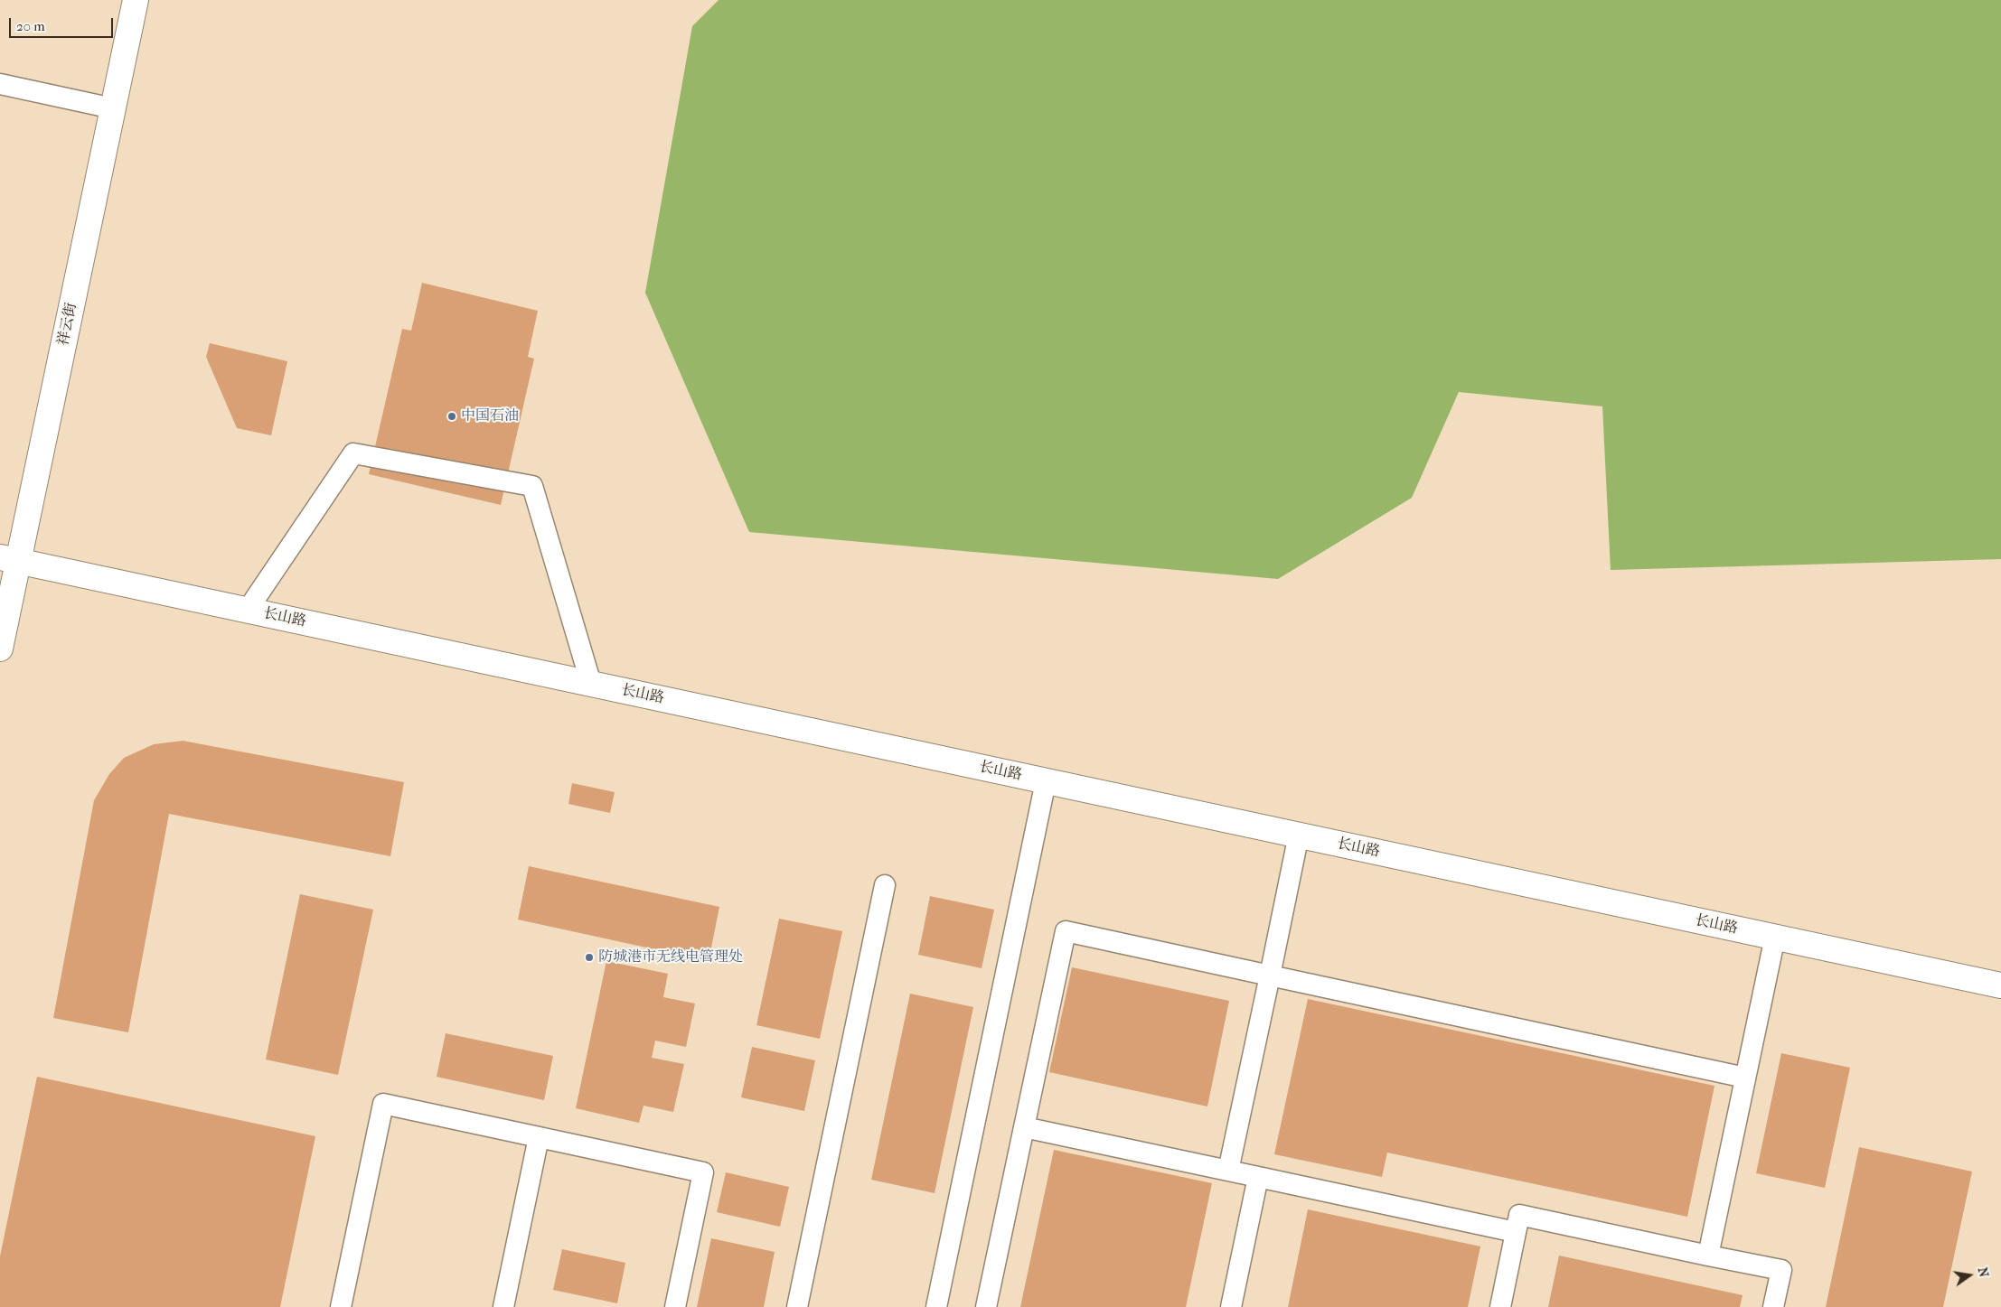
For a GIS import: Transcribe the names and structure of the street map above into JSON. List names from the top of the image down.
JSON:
{
  "streets": {
    "street": ["祥云街", "长山路"]
  },
  "crossings": [
    ["祥云街", "长山路"]
  ],
  "places": ["中国石油", "防城港市无线电管理处"],
  "scale_bar": "20 m",
  "north": "right"
}
